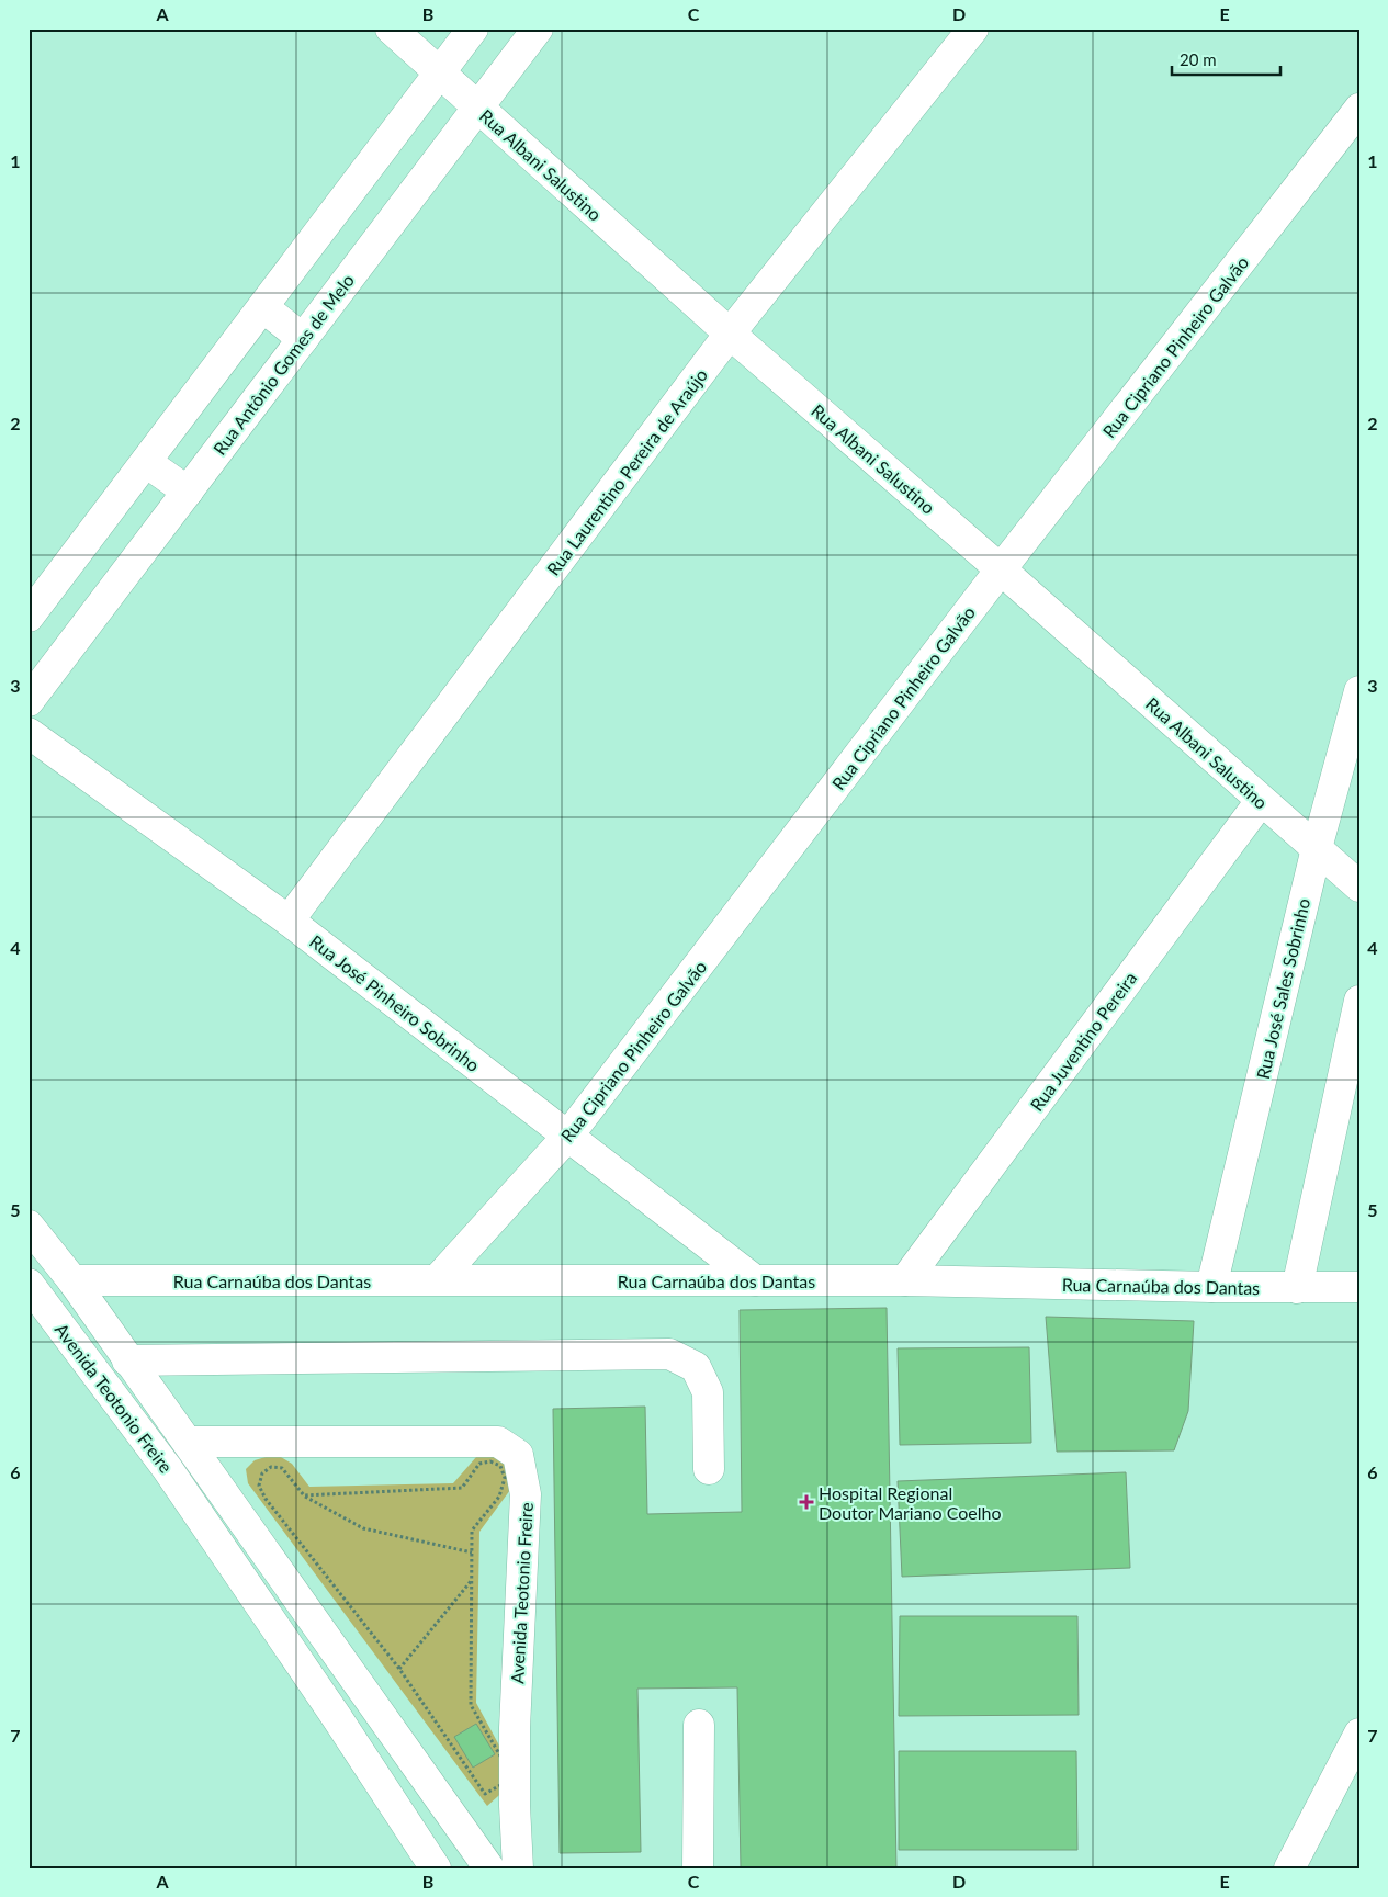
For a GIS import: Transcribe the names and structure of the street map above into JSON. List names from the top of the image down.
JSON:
{
  "streets": {
    "street": [
      "Rua Albani Salustino",
      "Rua Cipriano Pinheiro Galvão",
      "Rua Antônio Gomes de Melo",
      "Rua Laurentino Pereira de Araújo",
      "Rua José Sales Sobrinho",
      "Rua José Pinheiro Sobrinho",
      "Rua Juventino Pereira",
      "Rua Carnaúba dos Dantas",
      "Avenida Teotonio Freire"
    ]
  },
  "crossings": [
    ["Rua Albani Salustino", "Rua Cipriano Pinheiro Galvão"],
    ["Rua Albani Salustino", "Rua Antônio Gomes de Melo"],
    ["Rua Albani Salustino", "Rua Laurentino Pereira de Araújo"],
    ["Rua Albani Salustino", "Rua José Sales Sobrinho"],
    ["Rua Albani Salustino", "Rua Juventino Pereira"],
    ["Rua Cipriano Pinheiro Galvão", "Rua José Pinheiro Sobrinho"],
    ["Rua Cipriano Pinheiro Galvão", "Rua Carnaúba dos Dantas"],
    ["Rua Laurentino Pereira de Araújo", "Rua José Pinheiro Sobrinho"],
    ["Rua José Sales Sobrinho", "Rua Carnaúba dos Dantas"],
    ["Rua José Pinheiro Sobrinho", "Rua Carnaúba dos Dantas"],
    ["Rua Juventino Pereira", "Rua Carnaúba dos Dantas"],
    ["Rua Carnaúba dos Dantas", "Avenida Teotonio Freire"]
  ],
  "places": {
    "health": ["Hospital Regional Doutor Mariano Coelho"]
  },
  "scale_bar": "20 m",
  "grid": {
    "columns": [
      "A",
      "B",
      "C",
      "D",
      "E"
    ],
    "rows": [
      "1",
      "2",
      "3",
      "4",
      "5",
      "6",
      "7"
    ]
  }
}
